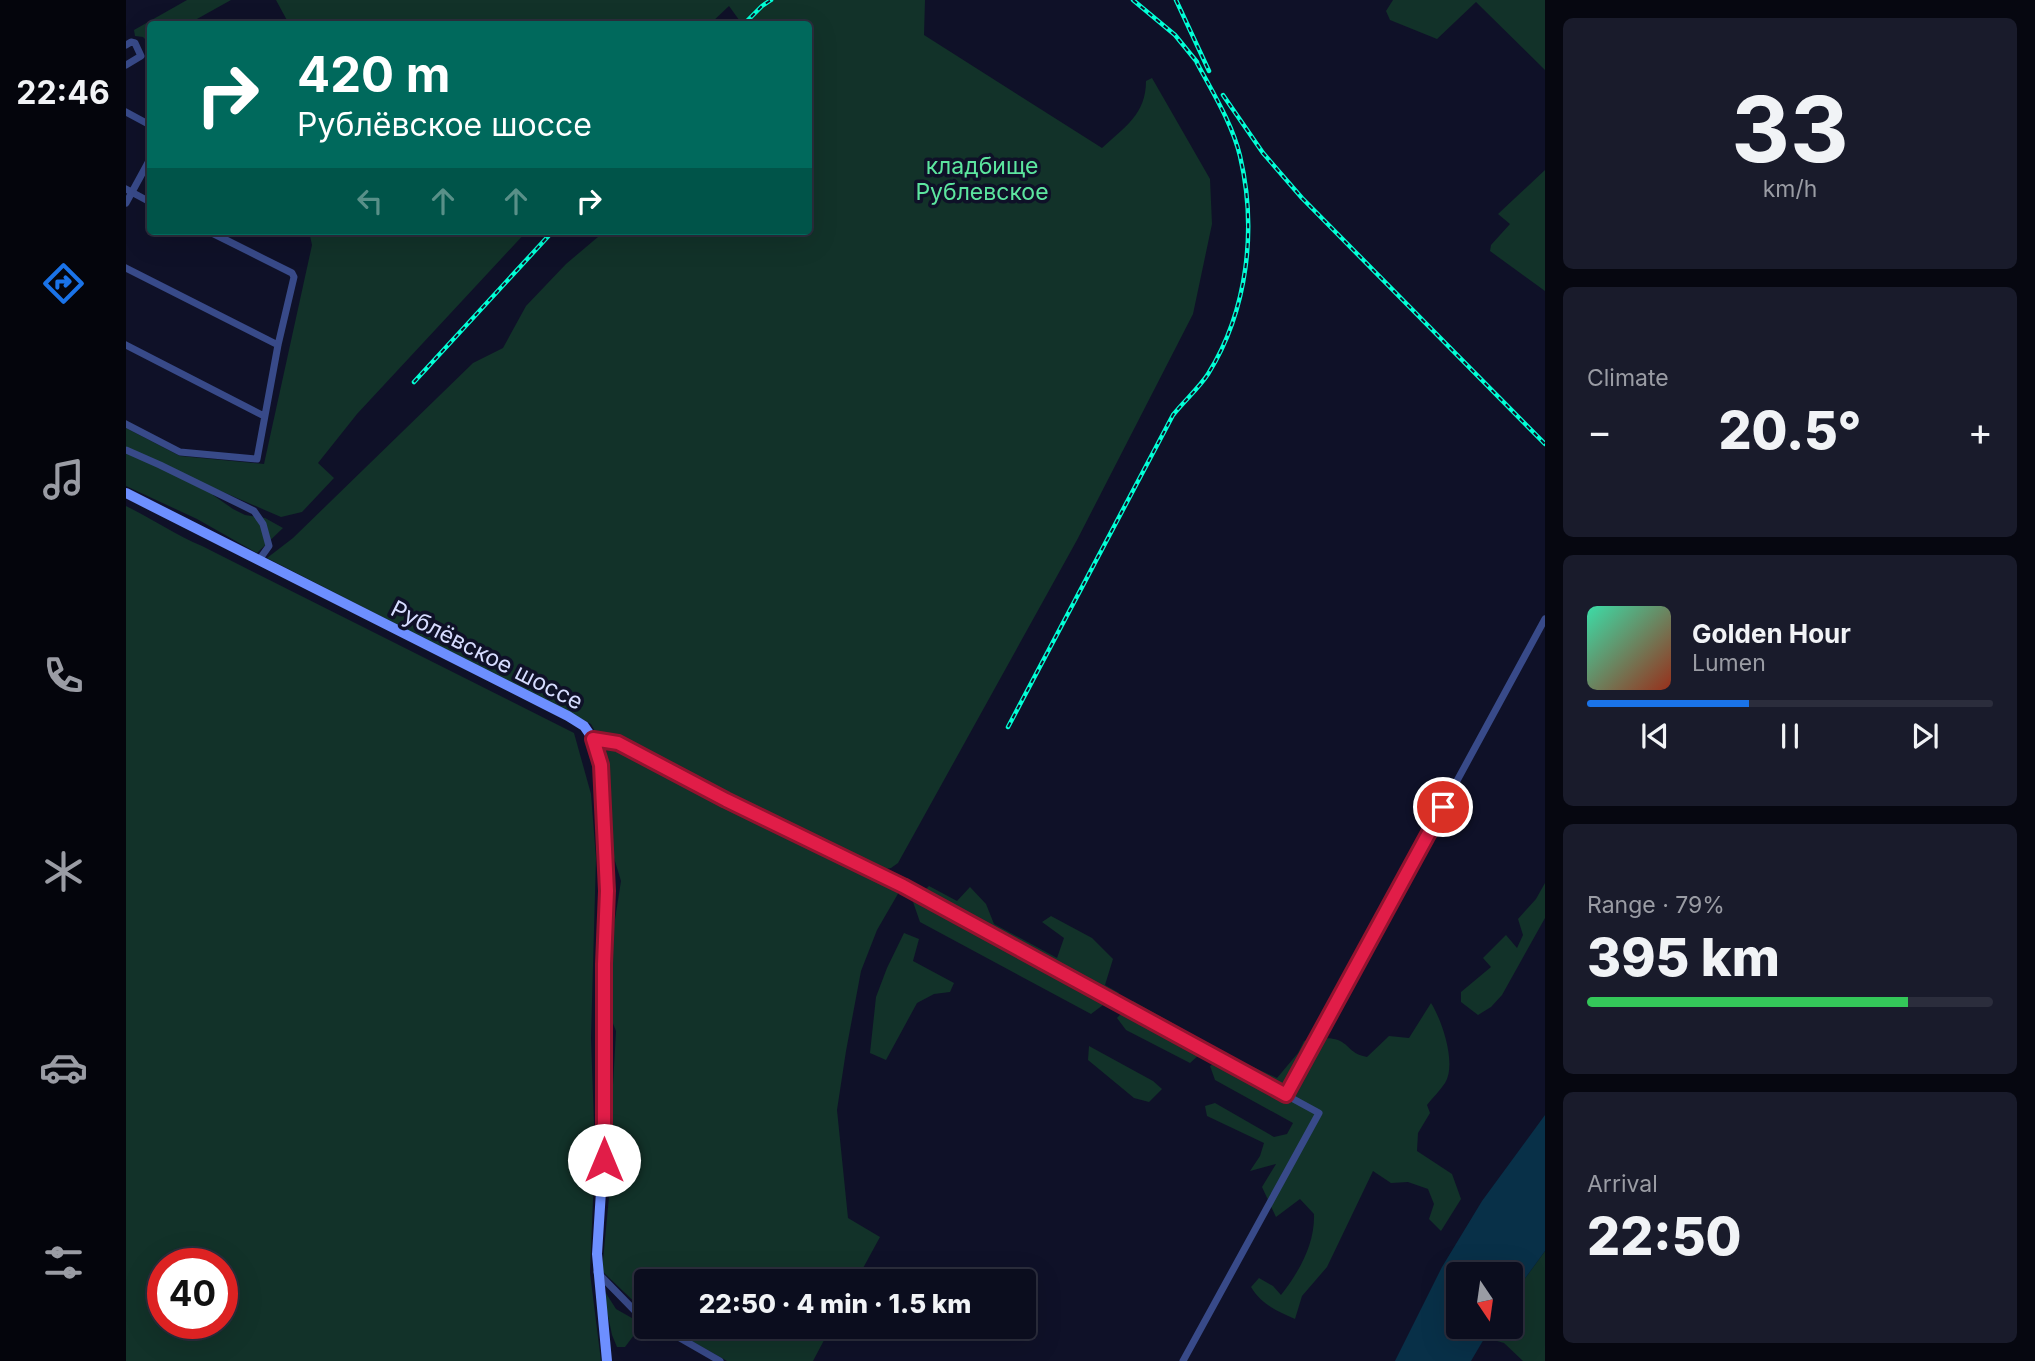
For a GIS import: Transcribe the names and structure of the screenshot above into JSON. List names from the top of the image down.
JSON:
{
  "streets": {
    "street": ["Рублёвское шоссе"]
  },
  "parks": ["кладбище Рублевское"],
  "north": "bottom",
  "page": {
    "tabs": "22:46",
    "tile": [
      ["33", "km/h"],
      "Climate",
      ["Range · 79%", "395 km"],
      ["Arrival", "22:50"]
    ],
    "turn": ["420 m", "Рублёвское шоссе"],
    "heat": ["−", "20.5°", "+"],
    "song": ["Golden Hour", "Lumen"],
    "limit": "40",
    "trip": "22:50 · 4 min · 1.5 km"
  }
}
